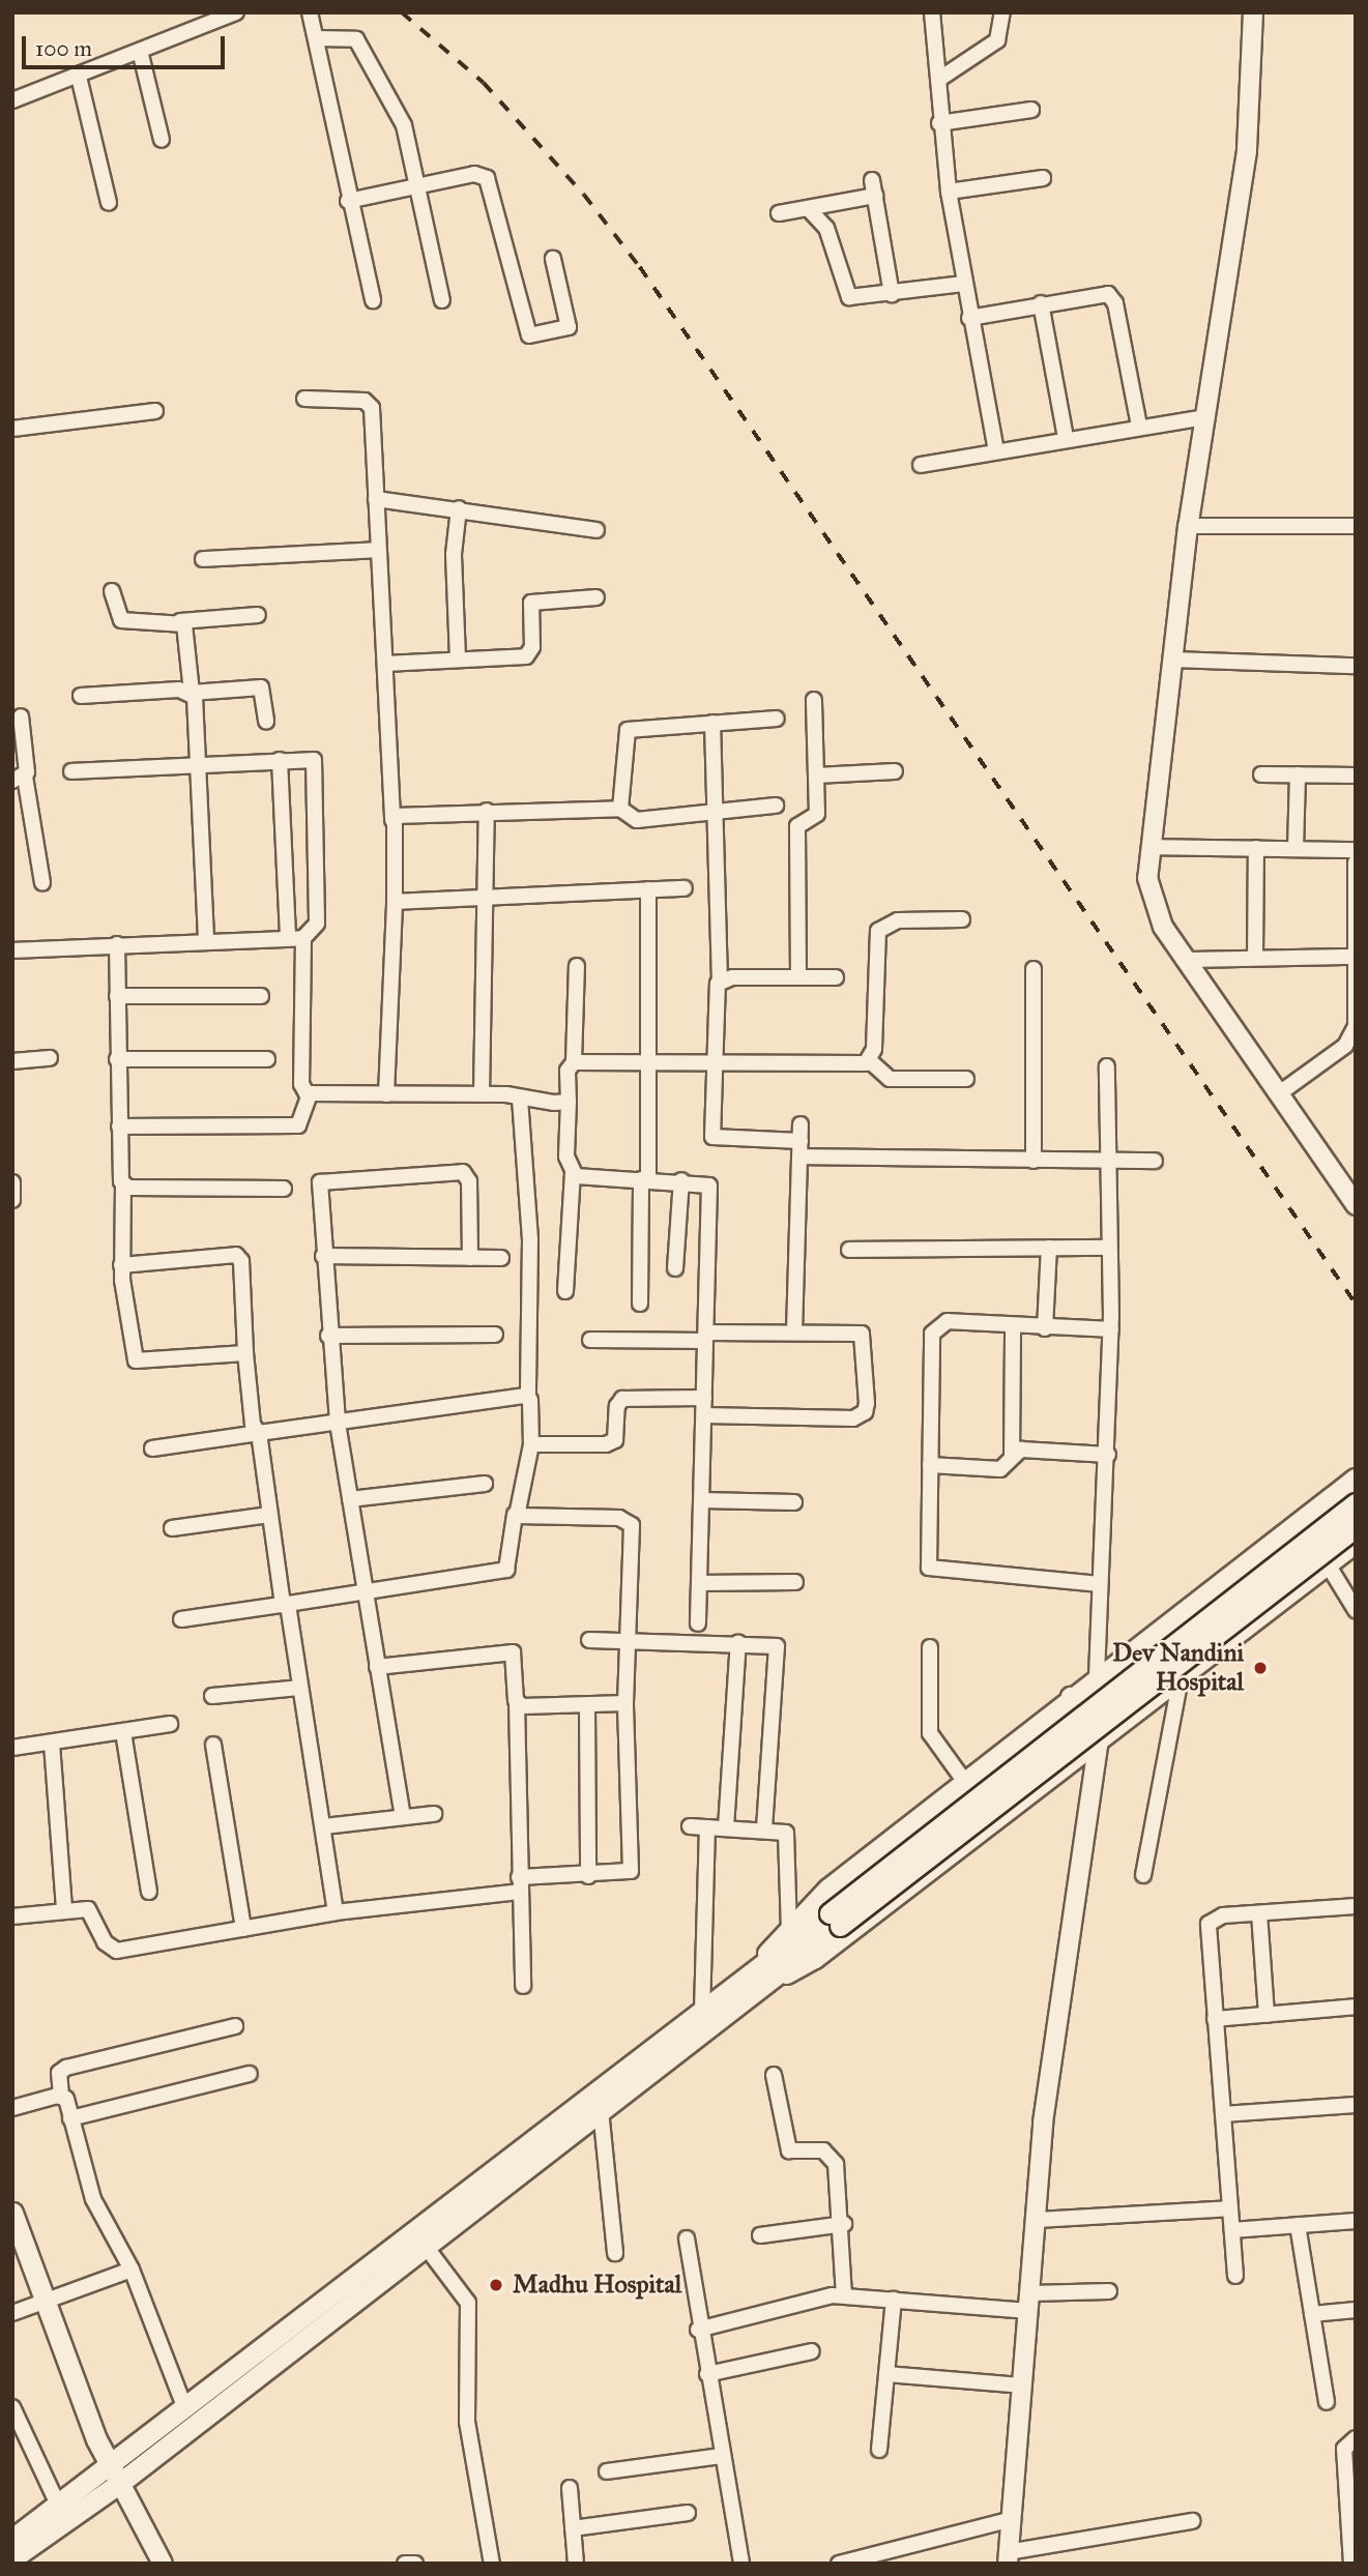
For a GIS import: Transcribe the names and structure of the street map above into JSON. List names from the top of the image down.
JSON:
{
  "places": ["Dev Nandini Hospital", "Madhu Hospital"],
  "scale_bar": "100 m"
}
